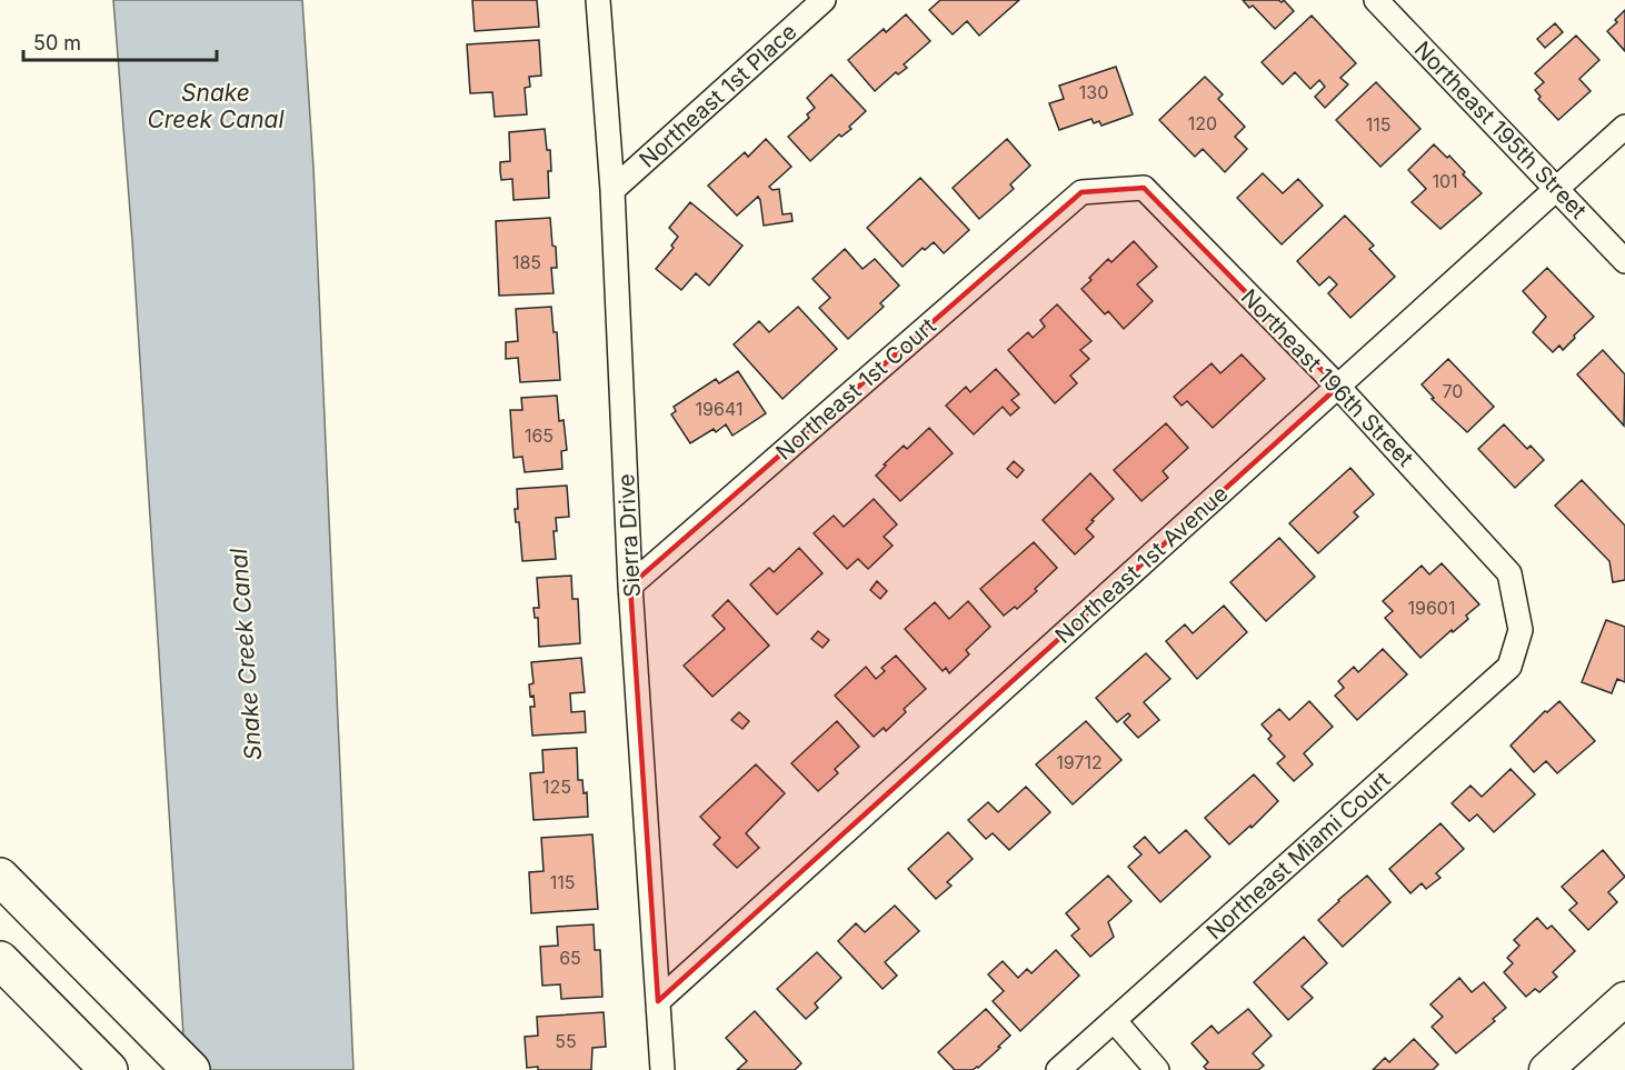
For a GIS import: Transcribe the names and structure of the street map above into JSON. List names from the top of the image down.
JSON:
{
  "streets": {
    "street": [
      "Northeast 1st Place",
      "Northeast 195th Street",
      "Northeast 196th Street",
      "Northeast 1st Court",
      "Sierra Drive",
      "Northeast 1st Avenue",
      "Northeast Miami Court"
    ]
  },
  "crossings": [
    ["Northeast 1st Place", "Sierra Drive"],
    ["Northeast 195th Street", "Northeast 1st Avenue"],
    ["Northeast 196th Street", "Northeast 1st Court"],
    ["Northeast 196th Street", "Northeast 1st Avenue"],
    ["Northeast 196th Street", "Northeast Miami Court"],
    ["Northeast 1st Court", "Sierra Drive"],
    ["Sierra Drive", "Northeast 1st Avenue"]
  ],
  "water": ["Snake Creek Canal"],
  "house_numbers": [
    "130",
    "120",
    "115",
    "101",
    "185",
    "70",
    "19641",
    "165",
    "19601",
    "19712",
    "125",
    "115",
    "65",
    "55"
  ],
  "scale_bar": "50 m"
}
